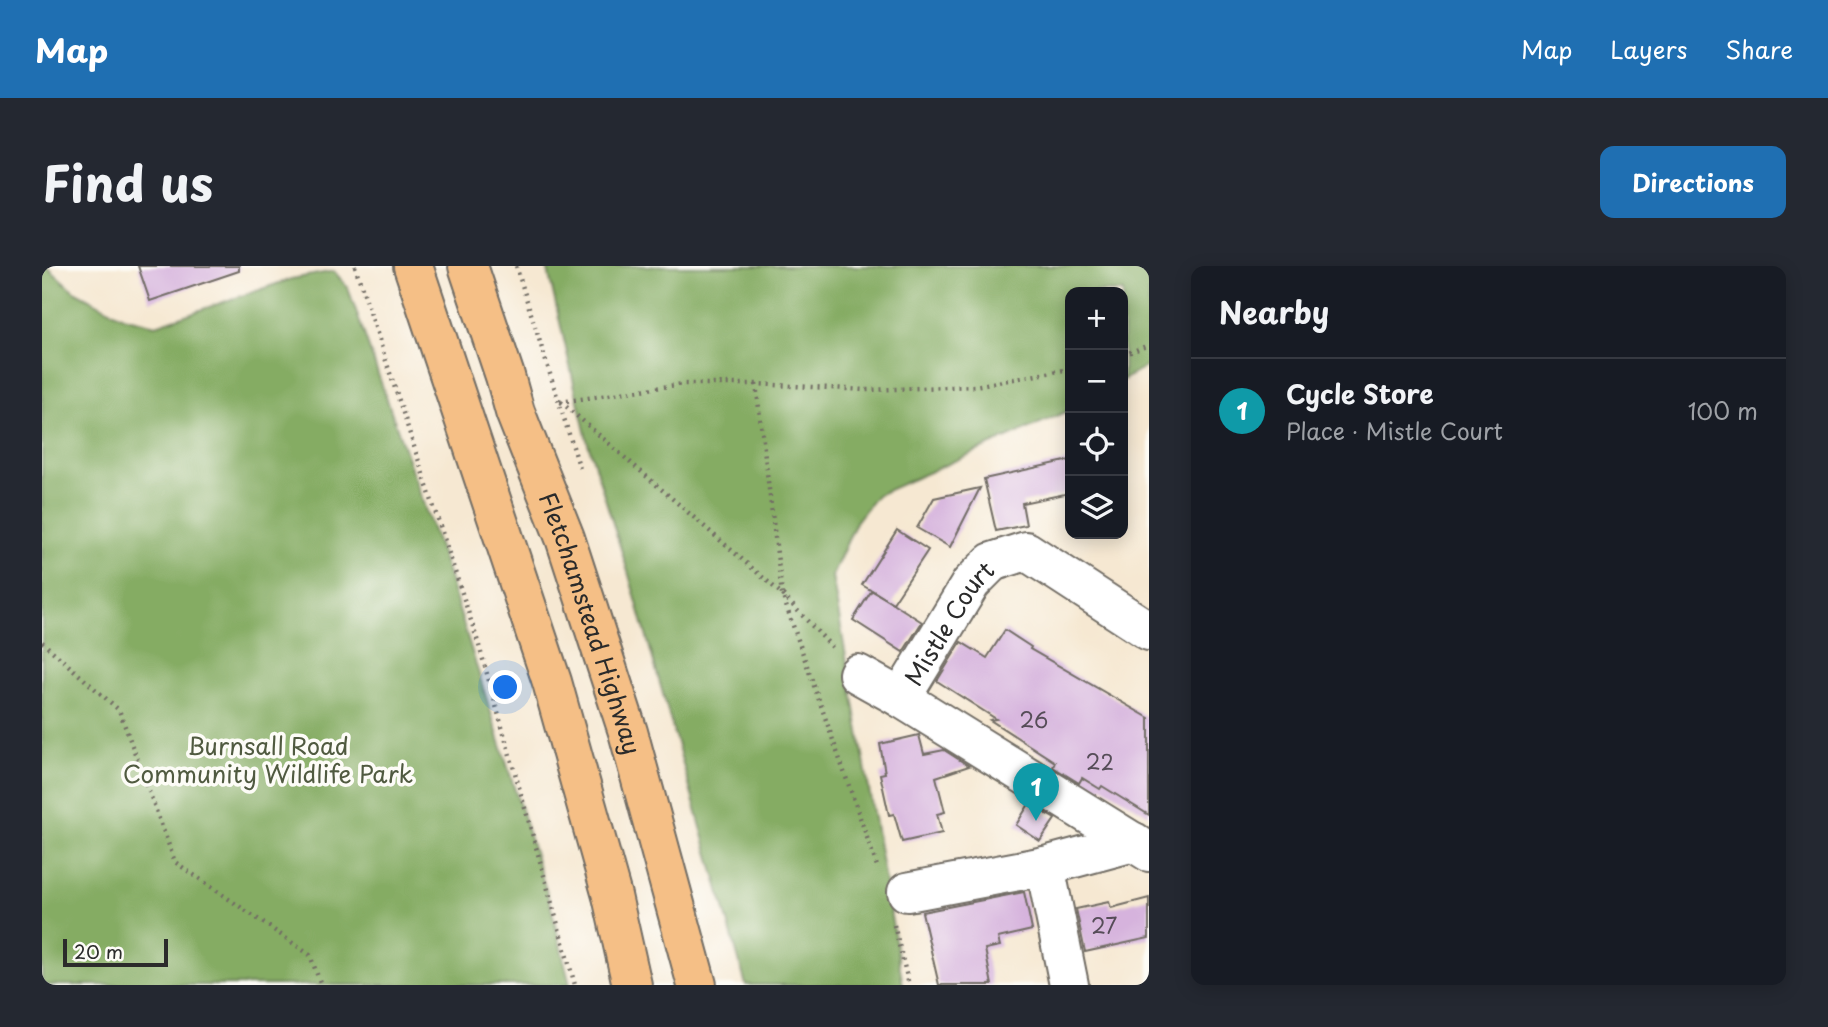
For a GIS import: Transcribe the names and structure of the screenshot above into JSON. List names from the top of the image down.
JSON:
{
  "streets": {
    "highway": ["Fletchamstead Highway"],
    "street": ["Mistle Court"]
  },
  "parks": ["Burnsall Road Community Wildlife Park"],
  "house_numbers": ["26", "22", "27"],
  "scale_bar": "20 m",
  "page": {
    "header": "Map",
    "nav": ["Map", "Layers", "Share"],
    "title": "Find us",
    "buttons": "Directions",
    "heading": "Nearby",
    "map_buttons": ["+", "−"],
    "list": [
      {
        "mark": "1",
        "name": "Cycle Store",
        "note": "Place · Mistle Court",
        "value": "100 m"
      }
    ],
    "pins": "1",
    "scale": "20 m"
  }
}
